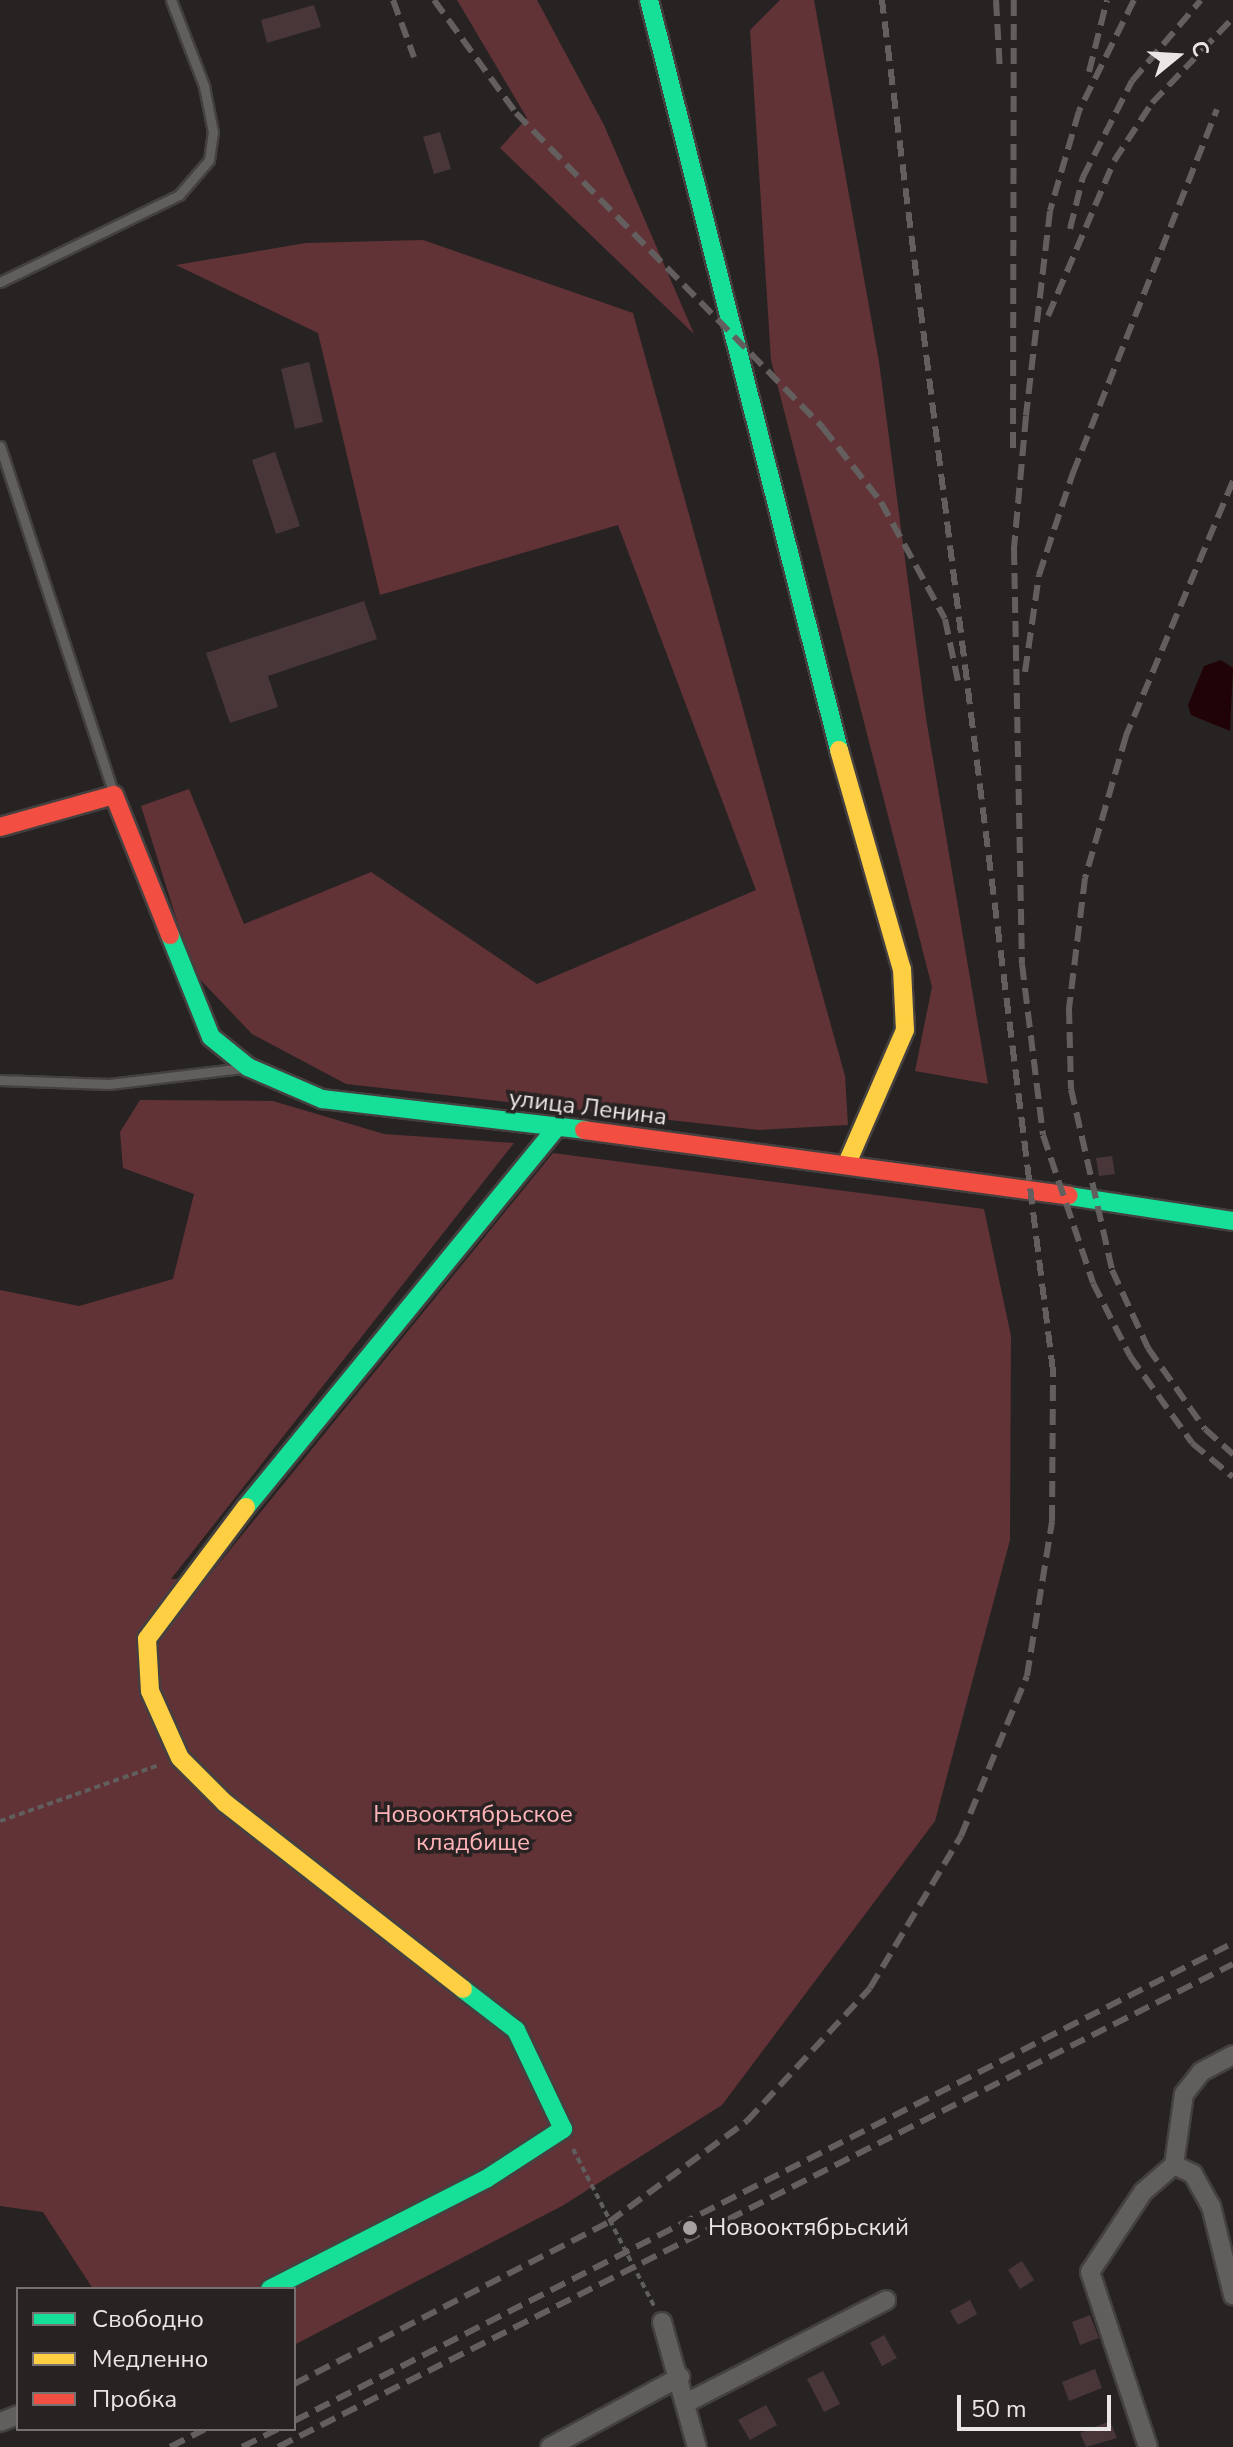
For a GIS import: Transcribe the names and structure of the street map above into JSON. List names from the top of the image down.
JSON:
{
  "streets": {
    "street": ["улица Ленина"]
  },
  "parks": ["Новооктябрьское кладбище"],
  "places": ["Новооктябрьский"],
  "legend": ["Свободно", "Медленно", "Пробка"],
  "scale_bar": "50 m",
  "north": "right"
}
